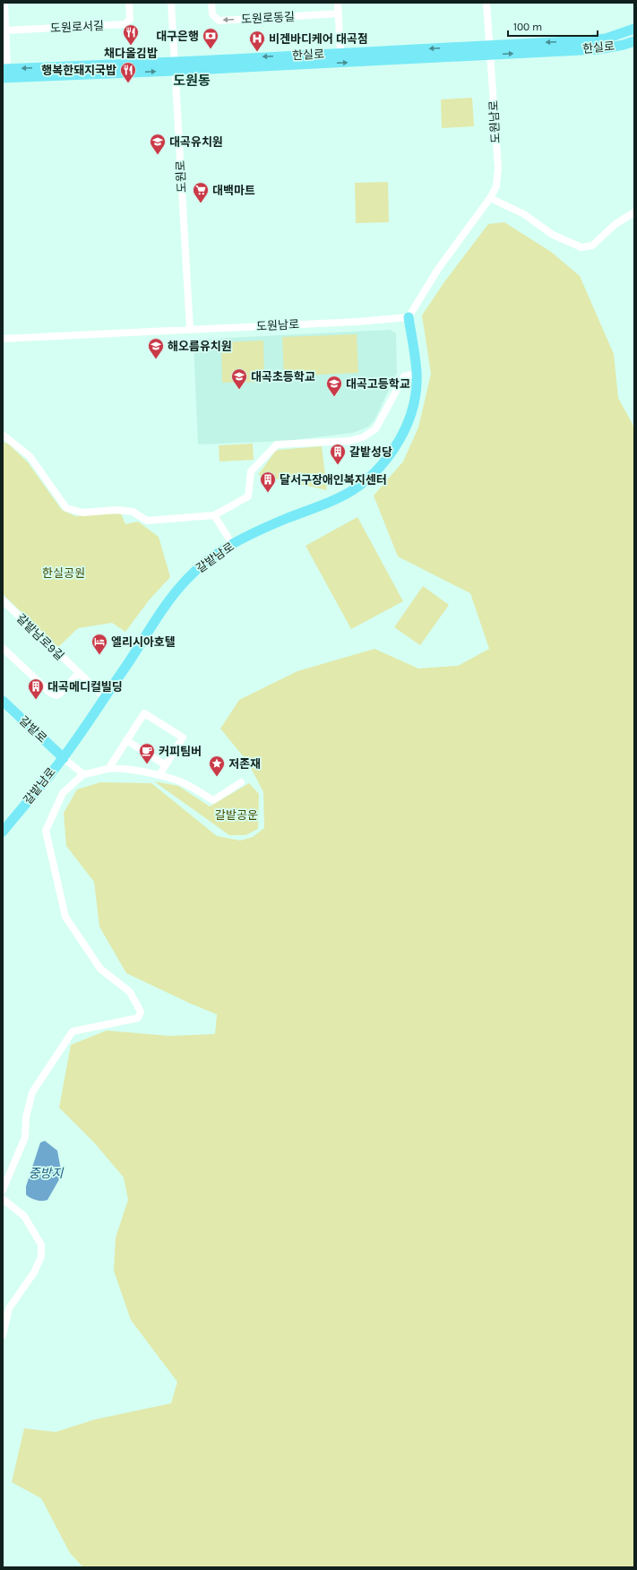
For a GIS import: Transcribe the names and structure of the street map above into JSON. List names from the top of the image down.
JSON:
{
  "streets": {
    "main road": ["한실로", "갈밭남로", "갈밭로"],
    "street": [
      "도원로동길",
      "도원로서길",
      "도원남로",
      "도원로",
      "갈밭남로9길"
    ]
  },
  "crossings": [
    ["한실로", "도원남로"],
    ["한실로", "도원로"],
    ["도원남로", "도원로"],
    ["도원남로", "갈밭남로"],
    ["갈밭남로", "갈밭남로9길"],
    ["갈밭남로", "갈밭로"]
  ],
  "one_way": ["도원로동길"],
  "districts": ["도원동"],
  "water": ["중방지"],
  "parks": ["한실공원", "갈밭공운"],
  "places": {
    "restaurant": ["채다올김밥", "행복한돼지국밥"],
    "bank": ["대구은행"],
    "hospital": ["비겐바디케어 대곡점"],
    "school or university": [
      "대곡유치원",
      "해오름유치원",
      "대곡초등학교",
      "대곡고등학교"
    ],
    "supermarket": ["대백마트"],
    "building": ["갈밭성당", "달서구장애인복지센터", "대곡메디컬빌딩"],
    "hotel": ["엘리시아호텔"],
    "cafe": ["커피팀버"],
    "place": ["저존재"]
  },
  "scale_bar": "100 m"
}
